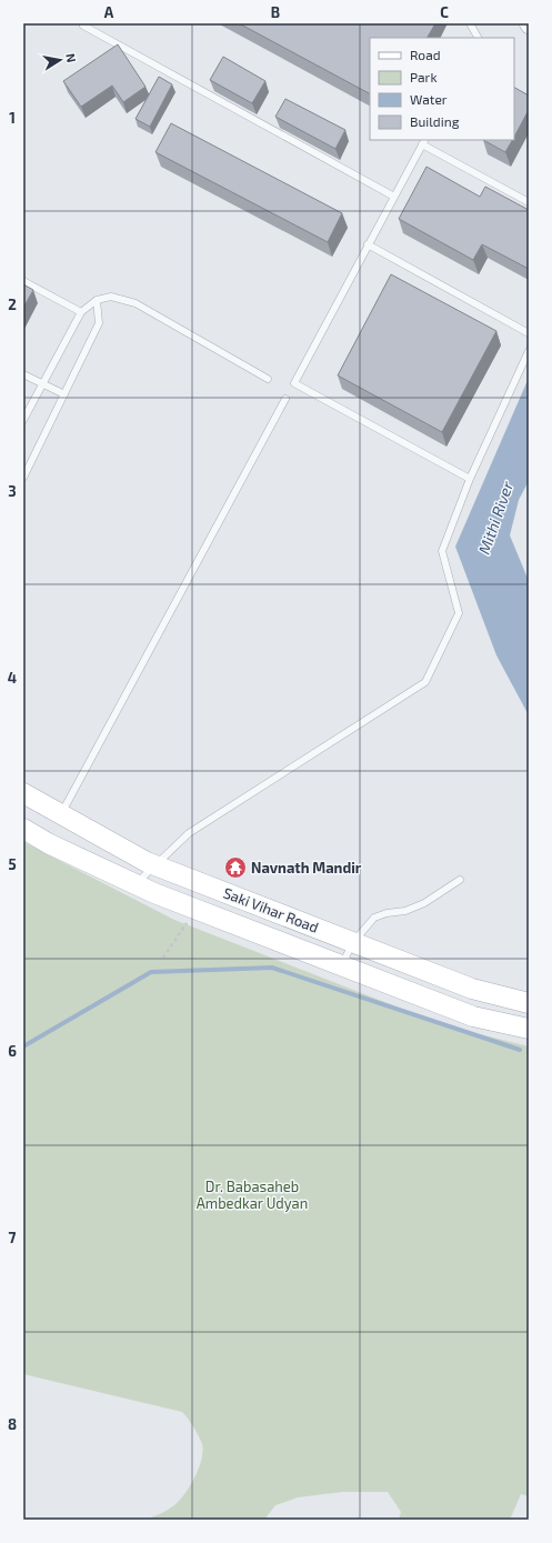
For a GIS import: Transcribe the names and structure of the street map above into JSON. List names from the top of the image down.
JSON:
{
  "streets": {
    "main road": ["Saki Vihar Road"]
  },
  "water": ["Mithi River"],
  "parks": ["Dr. Babasaheb Ambedkar Udyan"],
  "places": {
    "temple": ["Navnath Mandir"]
  },
  "legend": [
    "Road",
    "Park",
    "Water",
    "Building"
  ],
  "north": "right",
  "grid": {
    "columns": ["A", "B", "C"],
    "rows": [
      "1",
      "2",
      "3",
      "4",
      "5",
      "6",
      "7",
      "8"
    ]
  }
}
